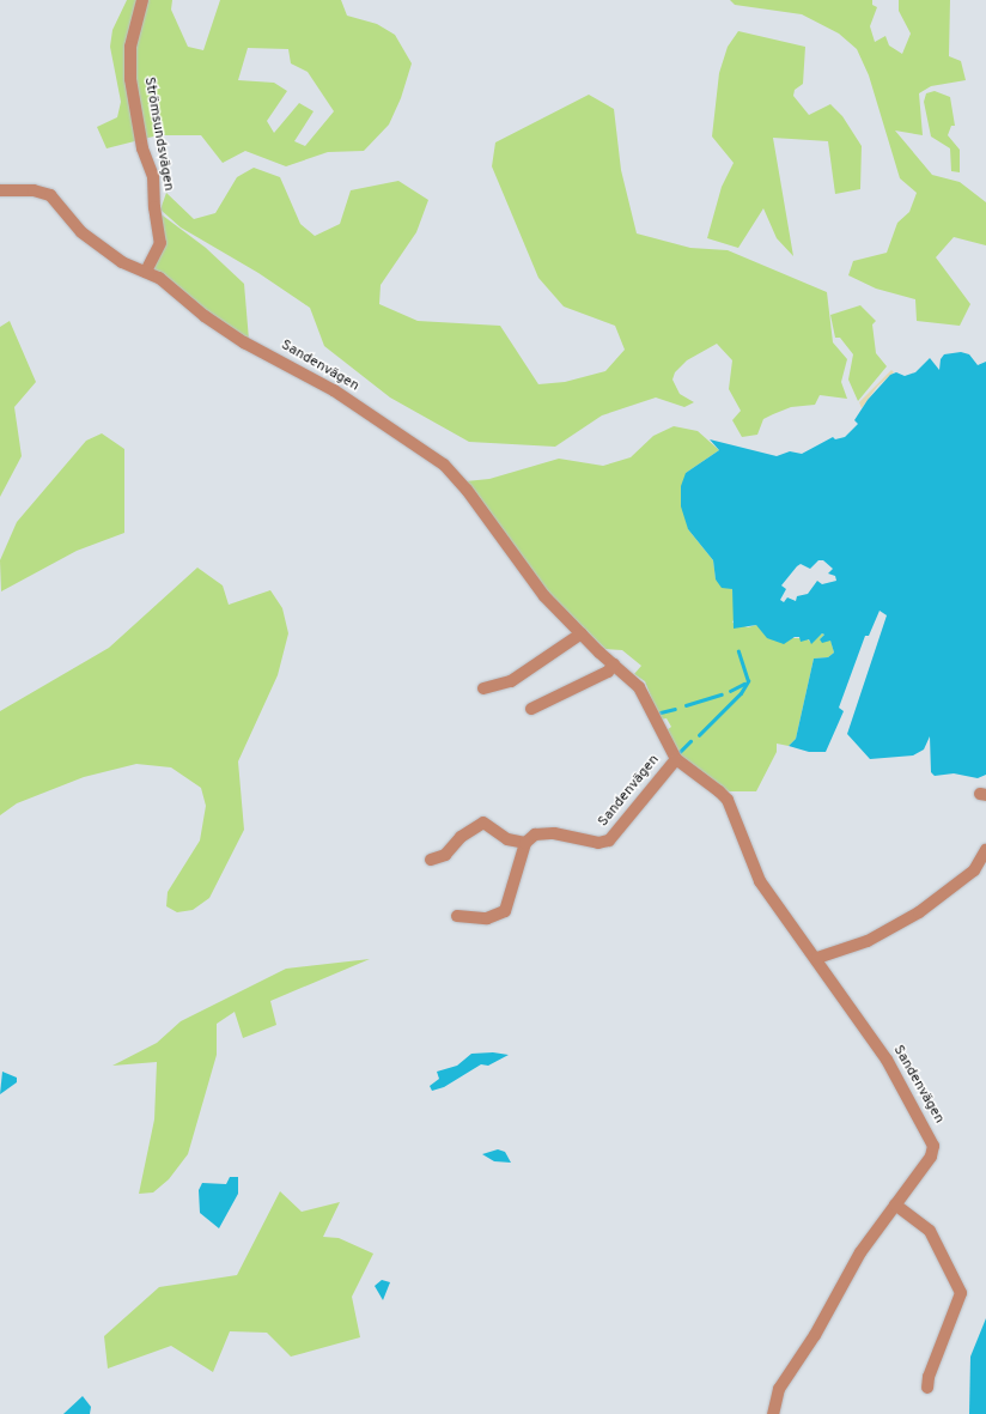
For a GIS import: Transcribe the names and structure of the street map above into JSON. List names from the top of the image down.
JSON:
{
  "streets": {
    "street": ["Strömsundsvägen", "Sandenvägen"]
  },
  "crossings": [
    ["Strömsundsvägen", "Sandenvägen"]
  ]
}
